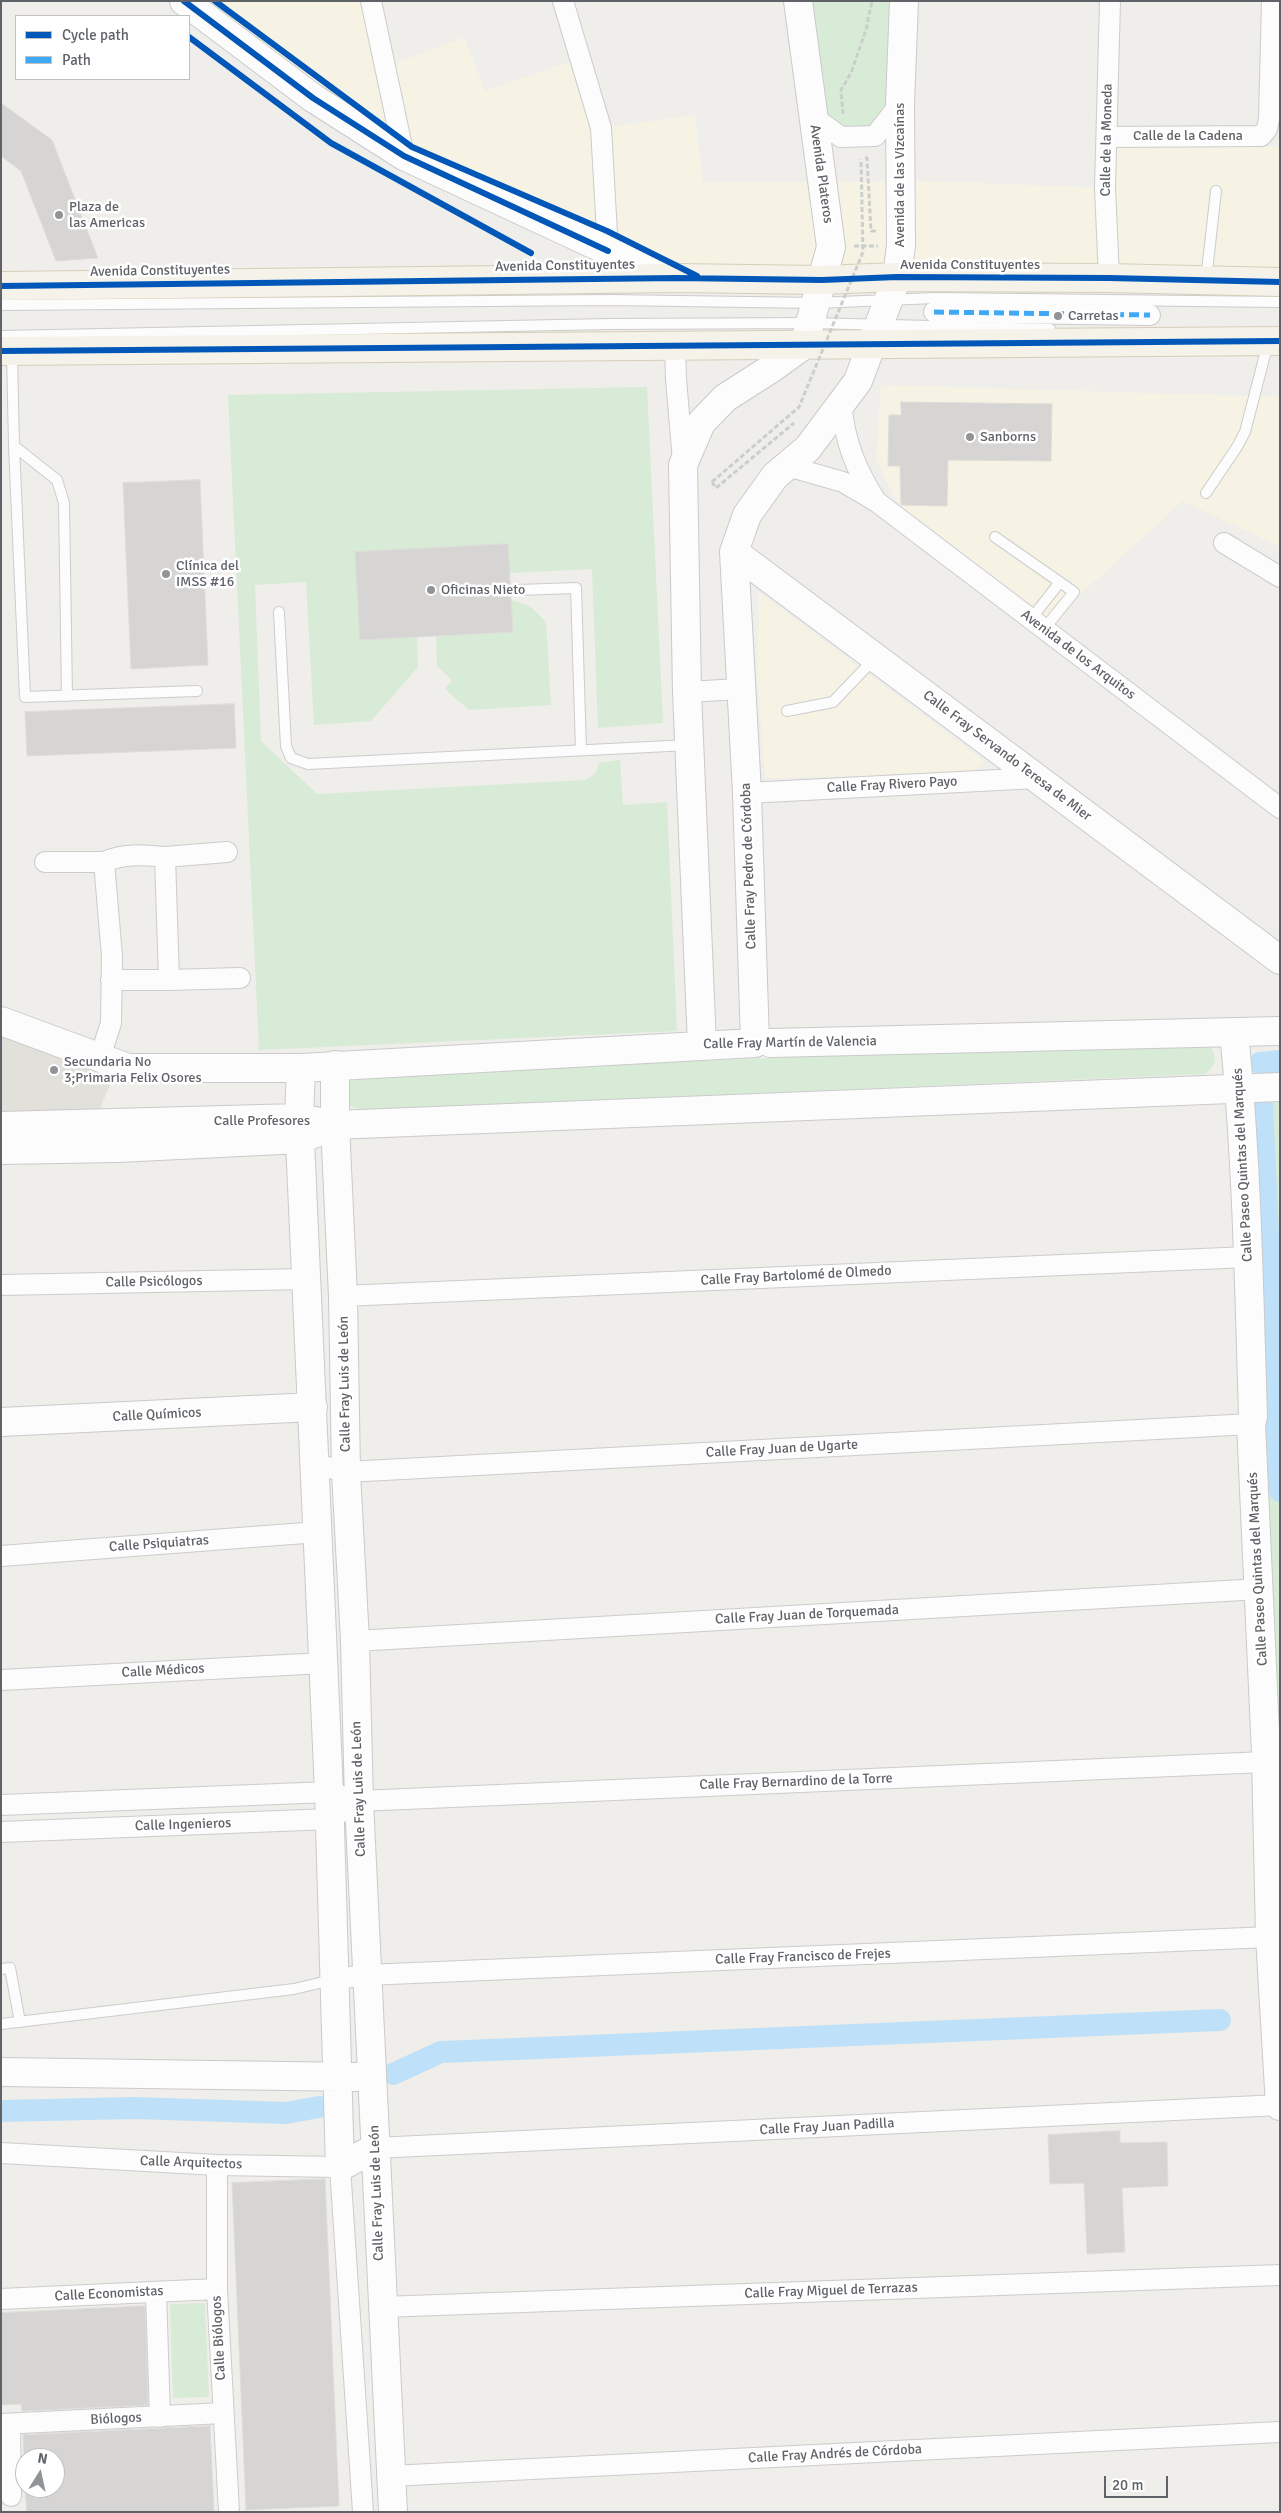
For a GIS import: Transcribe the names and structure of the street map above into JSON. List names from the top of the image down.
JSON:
{
  "streets": {
    "main road": ["Avenida Constituyentes"],
    "street": [
      "Calle de la Cadena",
      "Calle de la Moneda",
      "Avenida Plateros",
      "Avenida de las Vizcaínas",
      "Avenida de los Arquitos",
      "Calle Fray Servando Teresa de Mier",
      "Calle Fray Rivero Payo",
      "Calle Fray Pedro de Córdoba",
      "Calle Fray Martín de Valencia",
      "Calle Profesores",
      "Calle Paseo Quintas del Marqués",
      "Calle Fray Bartolomé de Olmedo",
      "Calle Psicólogos",
      "Calle Fray Luis de León",
      "Calle Químicos",
      "Calle Fray Juan de Ugarte",
      "Calle Psiquiatras",
      "Calle Fray Juan de Torquemada",
      "Calle Médicos",
      "Calle Fray Bernardino de la Torre",
      "Calle Ingenieros",
      "Calle Fray Francisco de Frejes",
      "Calle Fray Juan Padilla",
      "Calle Arquitectos",
      "Calle Fray Miguel de Terrazas",
      "Calle Economistas",
      "Calle Biólogos",
      "Biólogos",
      "Calle Fray Andrés de Córdoba"
    ]
  },
  "crossings": [
    ["Calle de la Cadena", "Calle de la Moneda"],
    ["Calle de la Moneda", "Avenida Constituyentes"],
    ["Avenida Plateros", "Avenida Constituyentes"],
    ["Avenida de las Vizcaínas", "Avenida Constituyentes"],
    ["Avenida de las Vizcaínas", "Calle Fray Pedro de Córdoba"],
    ["Avenida Constituyentes", "Calle Fray Pedro de Córdoba"],
    ["Avenida de los Arquitos", "Calle Fray Pedro de Córdoba"],
    ["Calle Fray Servando Teresa de Mier", "Calle Fray Rivero Payo"],
    ["Calle Fray Servando Teresa de Mier", "Calle Fray Pedro de Córdoba"],
    ["Calle Fray Rivero Payo", "Calle Fray Pedro de Córdoba"],
    ["Calle Fray Pedro de Córdoba", "Calle Fray Martín de Valencia"],
    ["Calle Fray Martín de Valencia", "Calle Paseo Quintas del Marqués"],
    ["Calle Fray Martín de Valencia", "Calle Fray Luis de León"],
    ["Calle Profesores", "Calle Fray Luis de León"],
    ["Calle Paseo Quintas del Marqués", "Calle Fray Bartolomé de Olmedo"],
    ["Calle Paseo Quintas del Marqués", "Calle Fray Juan de Ugarte"],
    ["Calle Paseo Quintas del Marqués", "Calle Fray Juan de Torquemada"],
    ["Calle Paseo Quintas del Marqués", "Calle Fray Bernardino de la Torre"],
    ["Calle Paseo Quintas del Marqués", "Calle Fray Francisco de Frejes"],
    ["Calle Paseo Quintas del Marqués", "Calle Fray Juan Padilla"],
    ["Calle Fray Bartolomé de Olmedo", "Calle Fray Luis de León"],
    ["Calle Fray Luis de León", "Calle Fray Juan de Ugarte"],
    ["Calle Fray Luis de León", "Calle Fray Juan de Torquemada"],
    ["Calle Fray Luis de León", "Calle Fray Bernardino de la Torre"],
    ["Calle Fray Luis de León", "Calle Fray Francisco de Frejes"],
    ["Calle Fray Luis de León", "Calle Fray Juan Padilla"],
    ["Calle Fray Luis de León", "Calle Arquitectos"],
    ["Calle Fray Luis de León", "Calle Fray Miguel de Terrazas"],
    ["Calle Fray Luis de León", "Calle Fray Andrés de Córdoba"],
    ["Calle Fray Bernardino de la Torre", "Calle Ingenieros"],
    ["Calle Fray Juan Padilla", "Calle Arquitectos"],
    ["Calle Arquitectos", "Calle Biólogos"],
    ["Calle Economistas", "Calle Biólogos"],
    ["Calle Biólogos", "Biólogos"]
  ],
  "places": [
    "Plaza de las Americas",
    "Carretas",
    "Sanborns",
    "Clínica del IMSS #16",
    "Oficinas Nieto",
    "Secundaria No 3;Primaria Felix Osores"
  ],
  "legend": ["Cycle path", "Path"],
  "scale_bar": "20 m",
  "north": "top"
}
